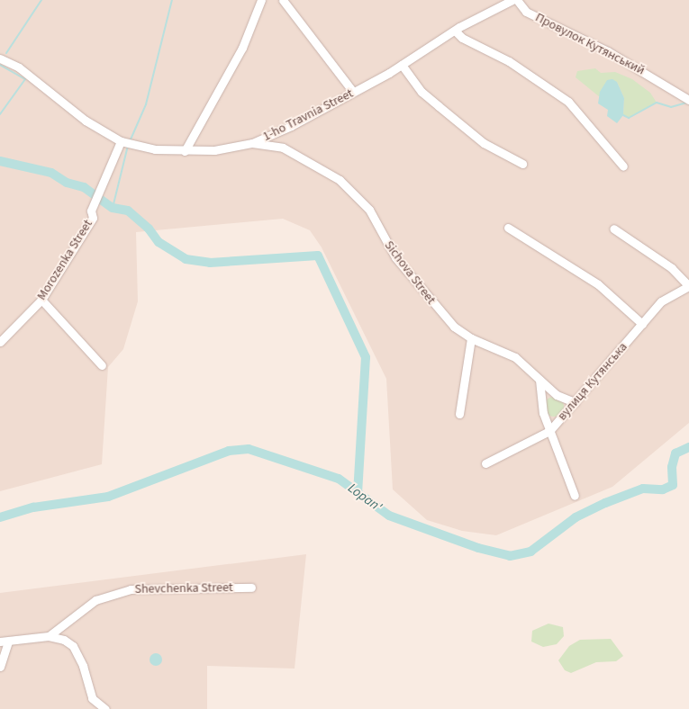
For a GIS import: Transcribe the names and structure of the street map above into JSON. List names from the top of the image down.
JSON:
{
  "streets": {
    "street": [
      "Провулок Кутянський",
      "1-ho Travnia Street",
      "Morozenka Street",
      "Sichova Street",
      "вулиця Кутянська",
      "Shevchenka Street"
    ]
  },
  "crossings": [
    ["1-ho Travnia Street", "Morozenka Street"],
    ["1-ho Travnia Street", "Sichova Street"],
    ["Sichova Street", "вулиця Кутянська"]
  ],
  "water": ["Lopan'"]
}
